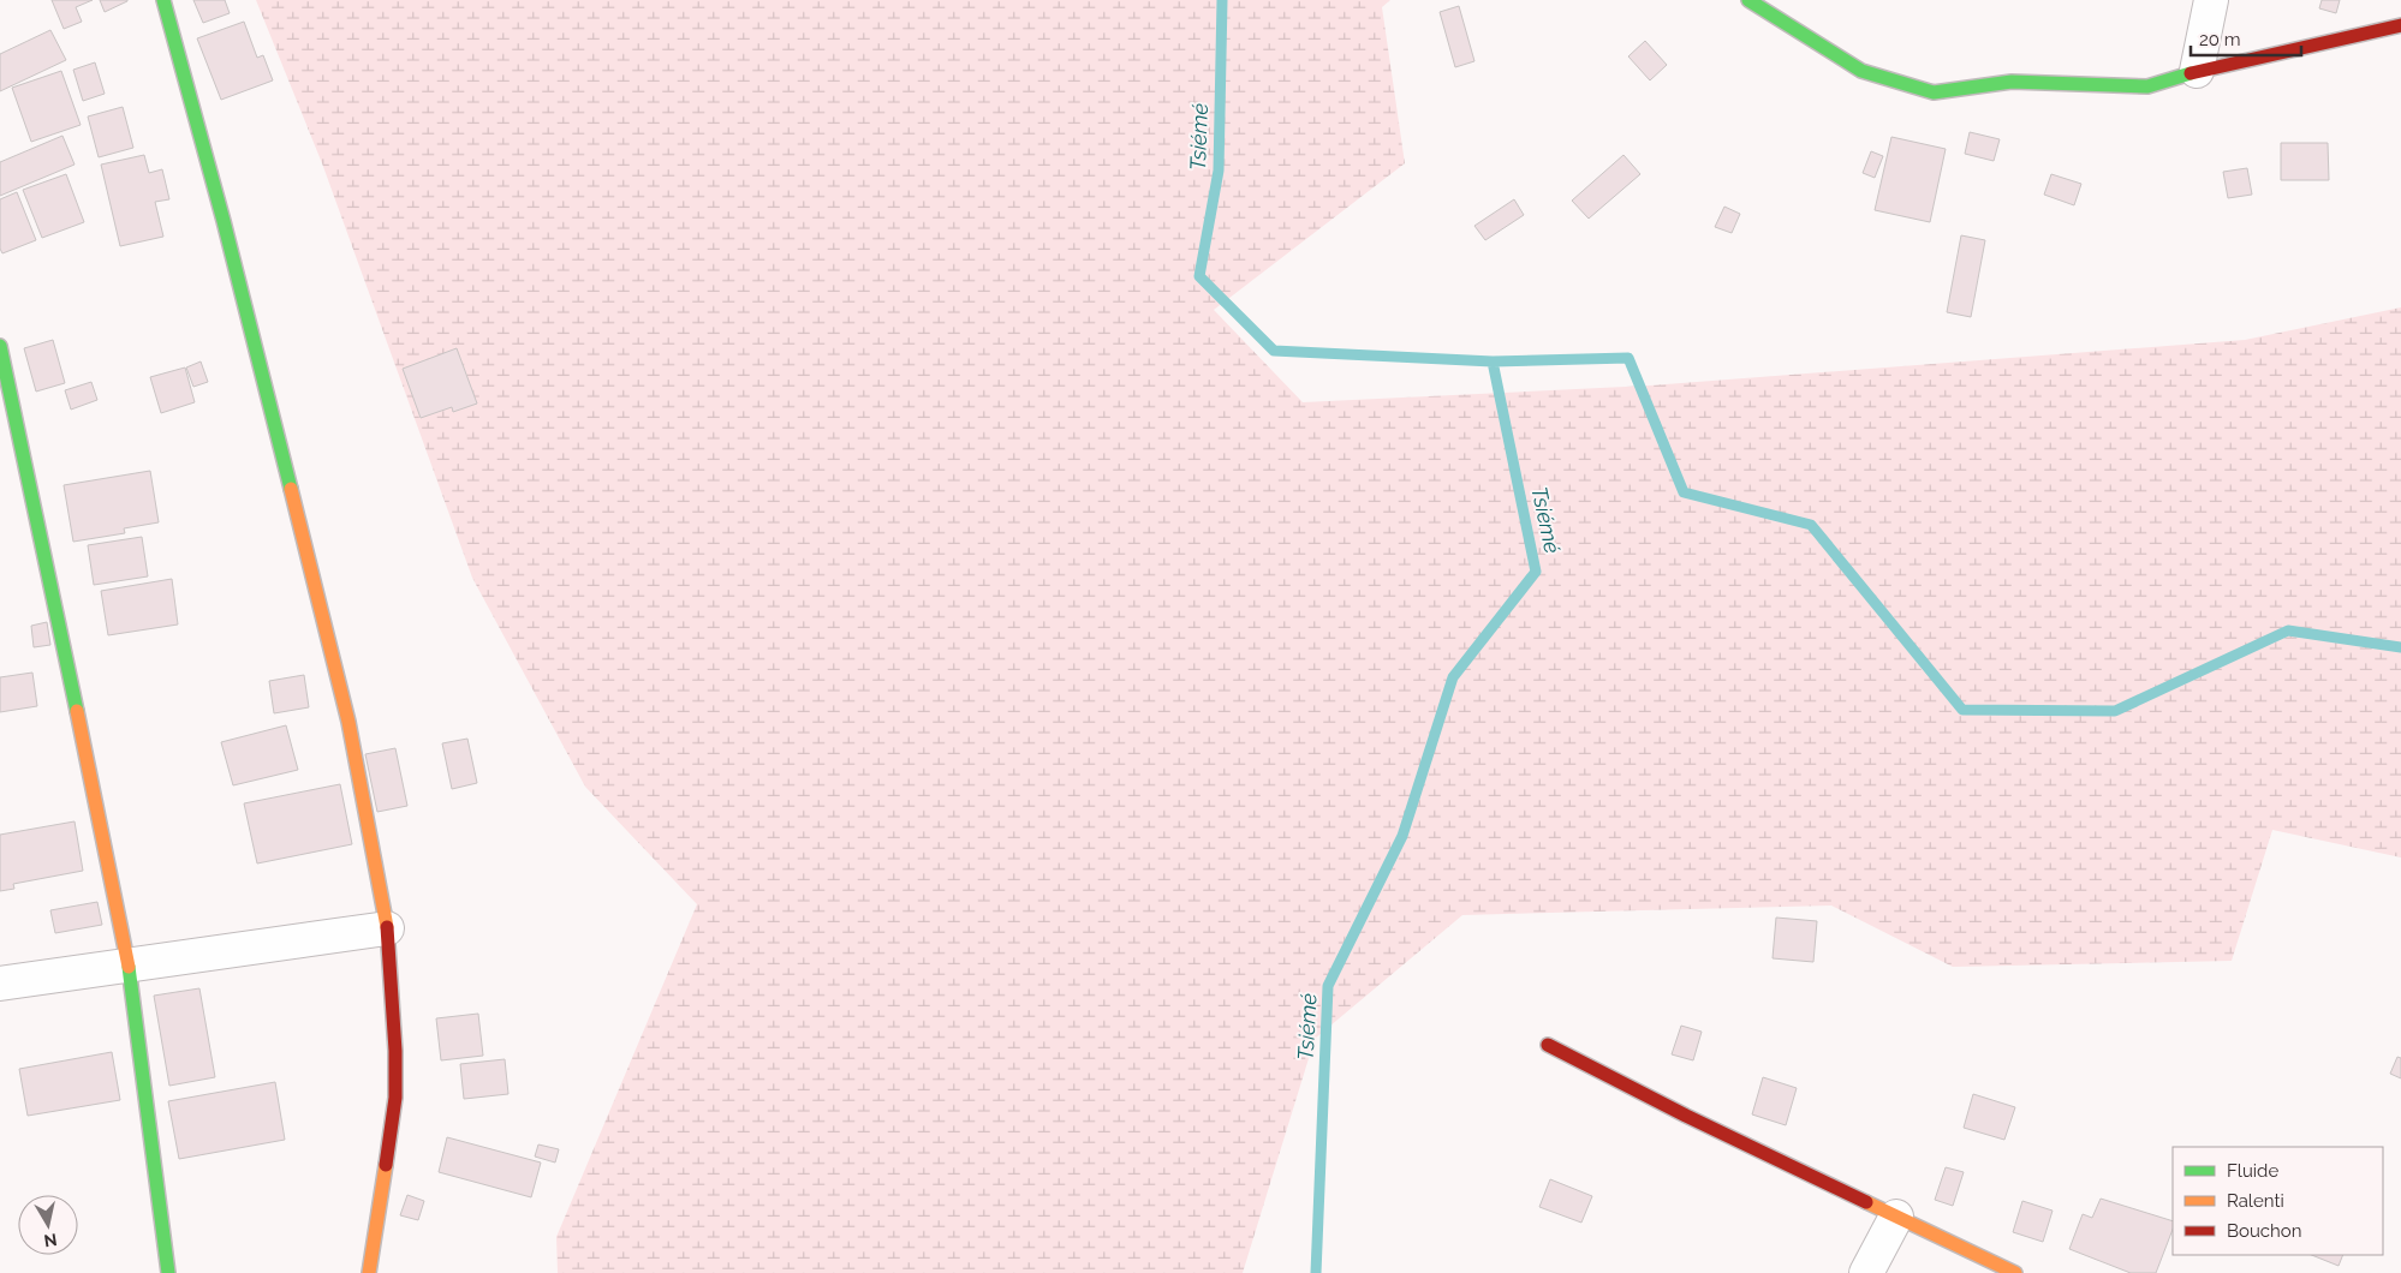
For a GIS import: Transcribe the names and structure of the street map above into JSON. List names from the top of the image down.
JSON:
{
  "water": ["Tsiémé"],
  "legend": ["Fluide", "Ralenti", "Bouchon"],
  "scale_bar": "20 m",
  "north": "bottom"
}
